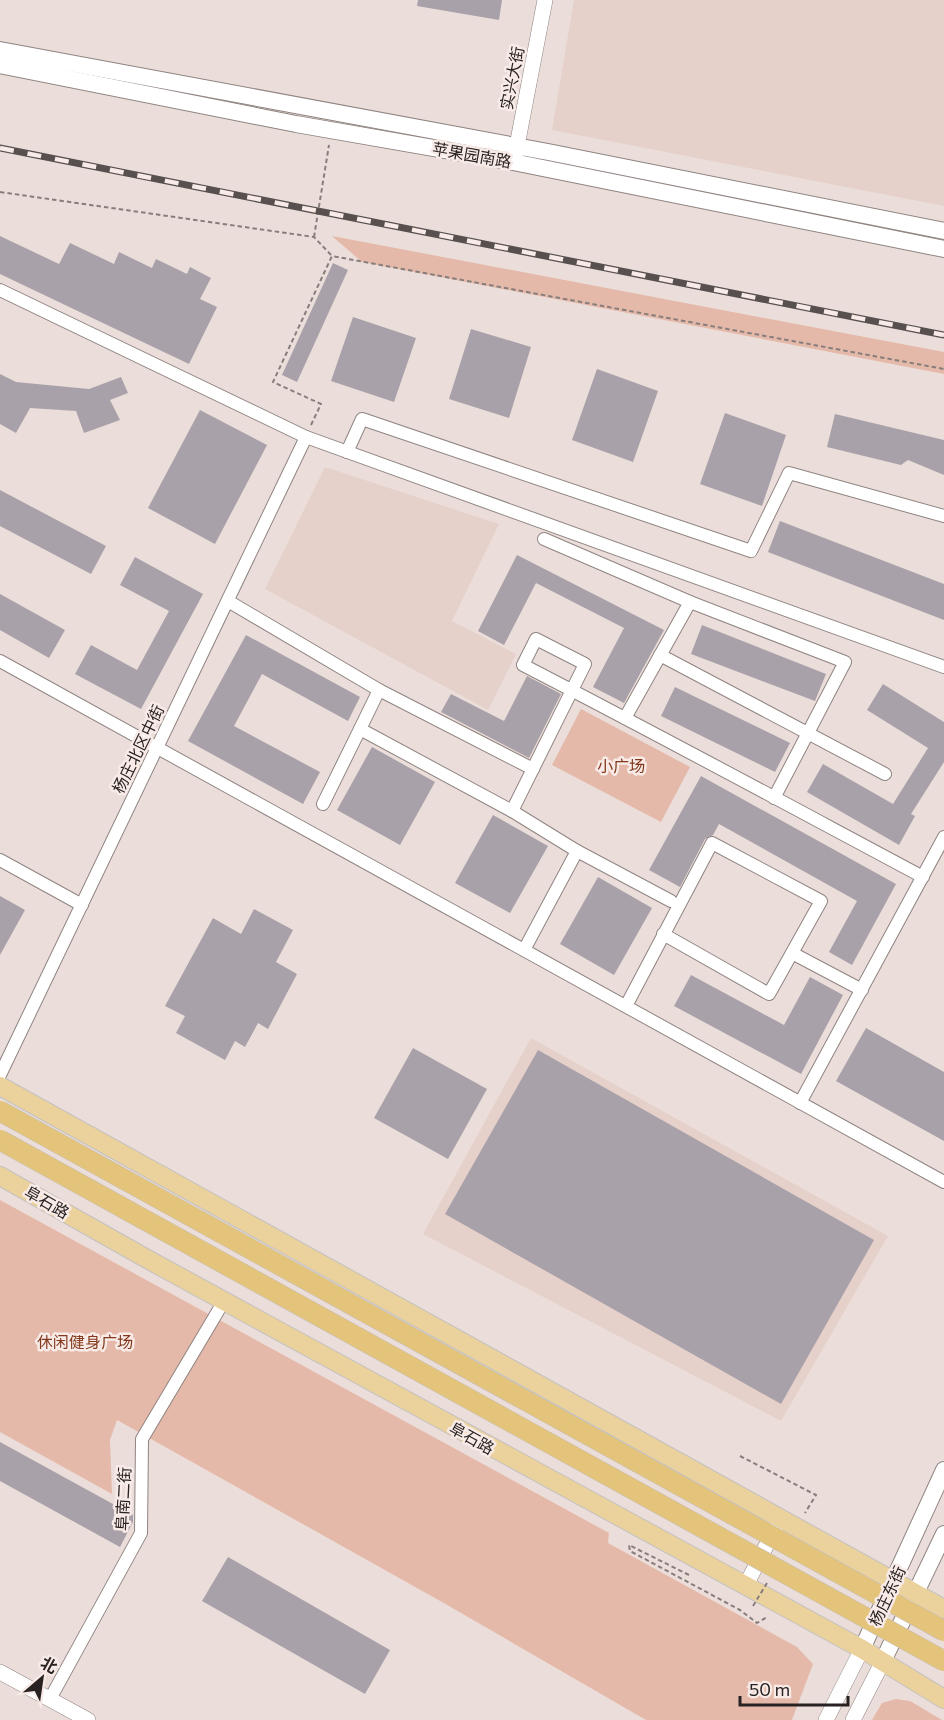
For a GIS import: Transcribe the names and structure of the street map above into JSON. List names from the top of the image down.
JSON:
{
  "streets": {
    "highway": ["阜石路"],
    "main road": ["苹果园南路", "杨庄东街"],
    "street": ["实兴大街", "杨庄北区中街", "阜南二街"]
  },
  "crossings": [
    ["实兴大街", "苹果园南路"],
    ["阜石路", "阜南二街"],
    ["阜石路", "杨庄东街"]
  ],
  "parks": ["小广场", "休闲健身广场"],
  "scale_bar": "50 m",
  "north": "top right"
}
